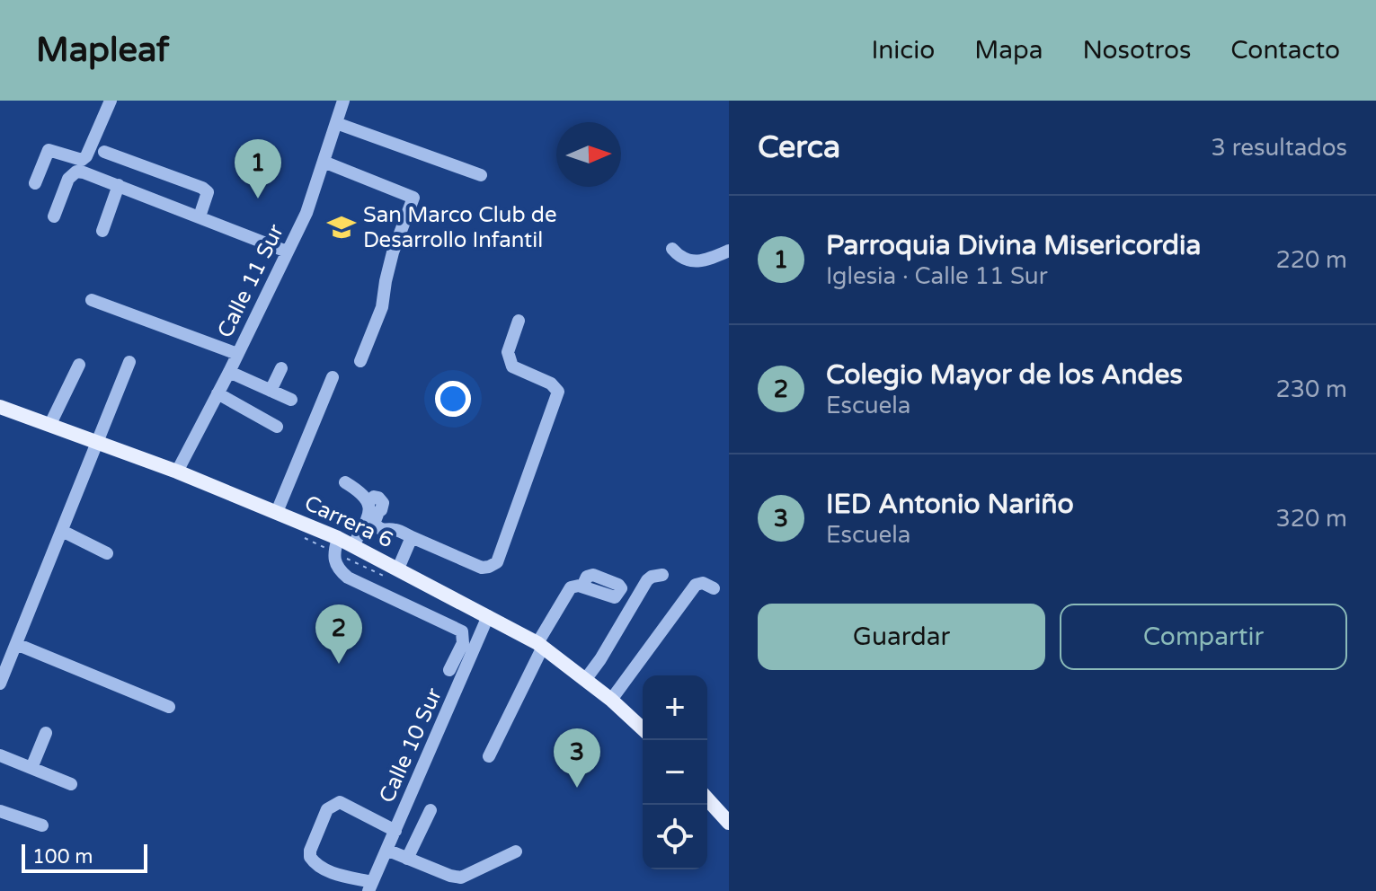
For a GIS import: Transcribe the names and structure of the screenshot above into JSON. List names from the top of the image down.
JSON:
{
  "streets": {
    "main road": ["Carrera 6"],
    "street": ["Calle 11 Sur", "Calle 10 Sur"]
  },
  "crossings": [
    ["Calle 11 Sur", "Carrera 6"],
    ["Carrera 6", "Calle 10 Sur"]
  ],
  "places": {
    "school or university": ["San Marco Club de Desarrollo Infantil"]
  },
  "scale_bar": "100 m",
  "north": "right",
  "page": {
    "header": "Mapleaf",
    "nav": [
      "Inicio",
      "Mapa",
      "Nosotros",
      "Contacto"
    ],
    "heading": ["Cerca", "3 resultados"],
    "pins": ["1", "2", "3"],
    "list": [
      {
        "mark": "1",
        "name": "Parroquia Divina Misericordia",
        "note": "Iglesia · Calle 11 Sur",
        "value": "220 m"
      },
      {
        "mark": "2",
        "name": "Colegio Mayor de los Andes",
        "note": "Escuela",
        "value": "230 m"
      },
      {
        "mark": "3",
        "name": "IED Antonio Nariño",
        "note": "Escuela",
        "value": "320 m"
      }
    ],
    "buttons": ["Guardar", "Compartir"],
    "map_buttons": ["+", "−"],
    "scale": "100 m"
  }
}
